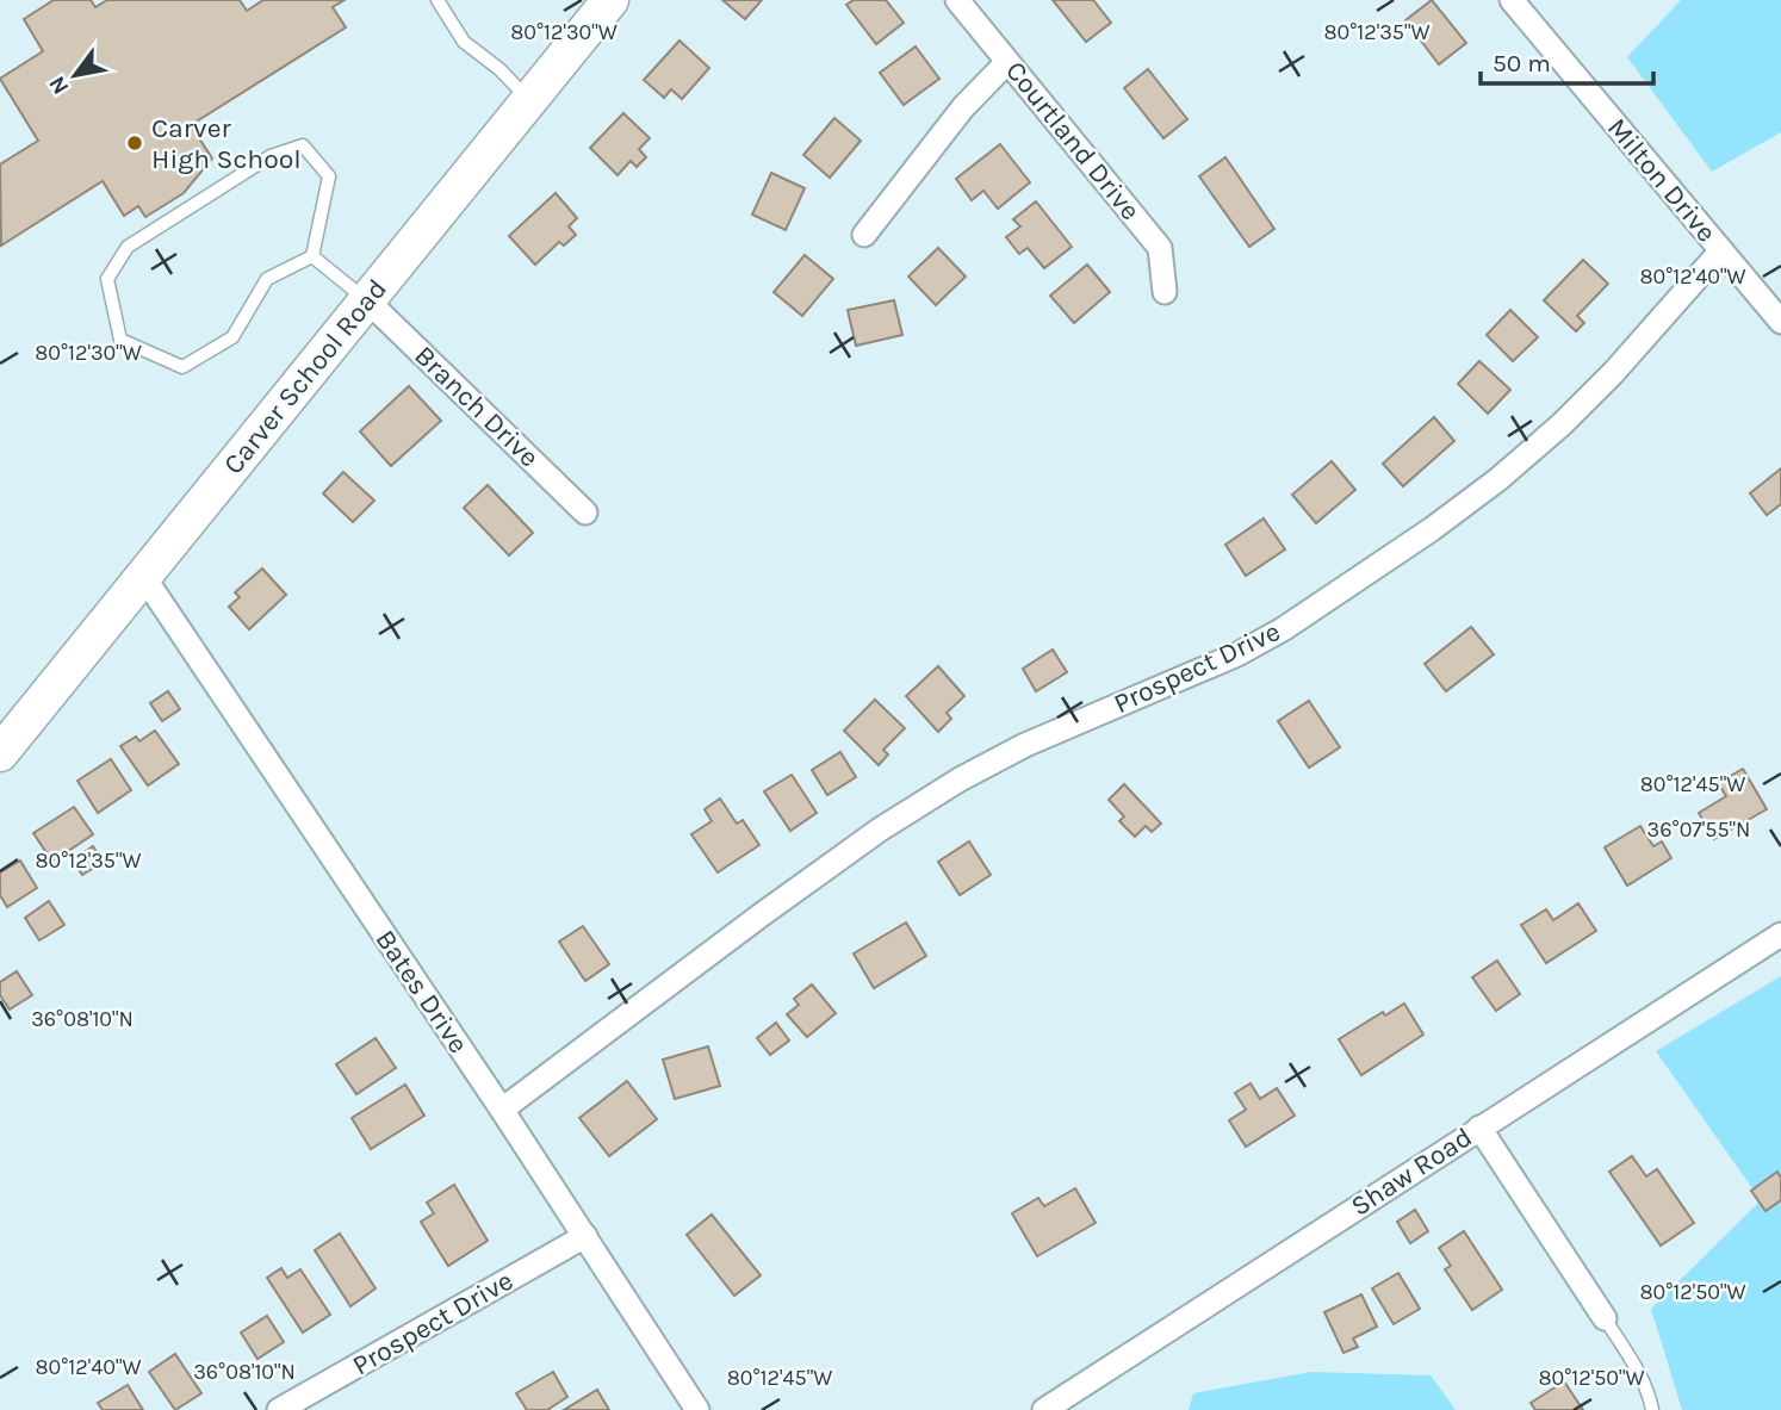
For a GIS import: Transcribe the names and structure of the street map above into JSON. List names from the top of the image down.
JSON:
{
  "streets": {
    "main road": ["Carver School Road"],
    "street": [
      "Courtland Drive",
      "Milton Drive",
      "Branch Drive",
      "Prospect Drive",
      "Bates Drive",
      "Shaw Road"
    ]
  },
  "crossings": [
    ["Milton Drive", "Prospect Drive"],
    ["Carver School Road", "Branch Drive"],
    ["Carver School Road", "Bates Drive"],
    ["Prospect Drive", "Bates Drive"]
  ],
  "places": ["Carver High School"],
  "scale_bar": "50 m",
  "north": "bottom left",
  "coordinates": [
    "80°12'30\"W",
    "80°12'35\"W",
    "80°12'40\"W",
    "80°12'45\"W",
    "36°07'55\"N",
    "36°08'10\"N",
    "80°12'50\"W"
  ]
}
